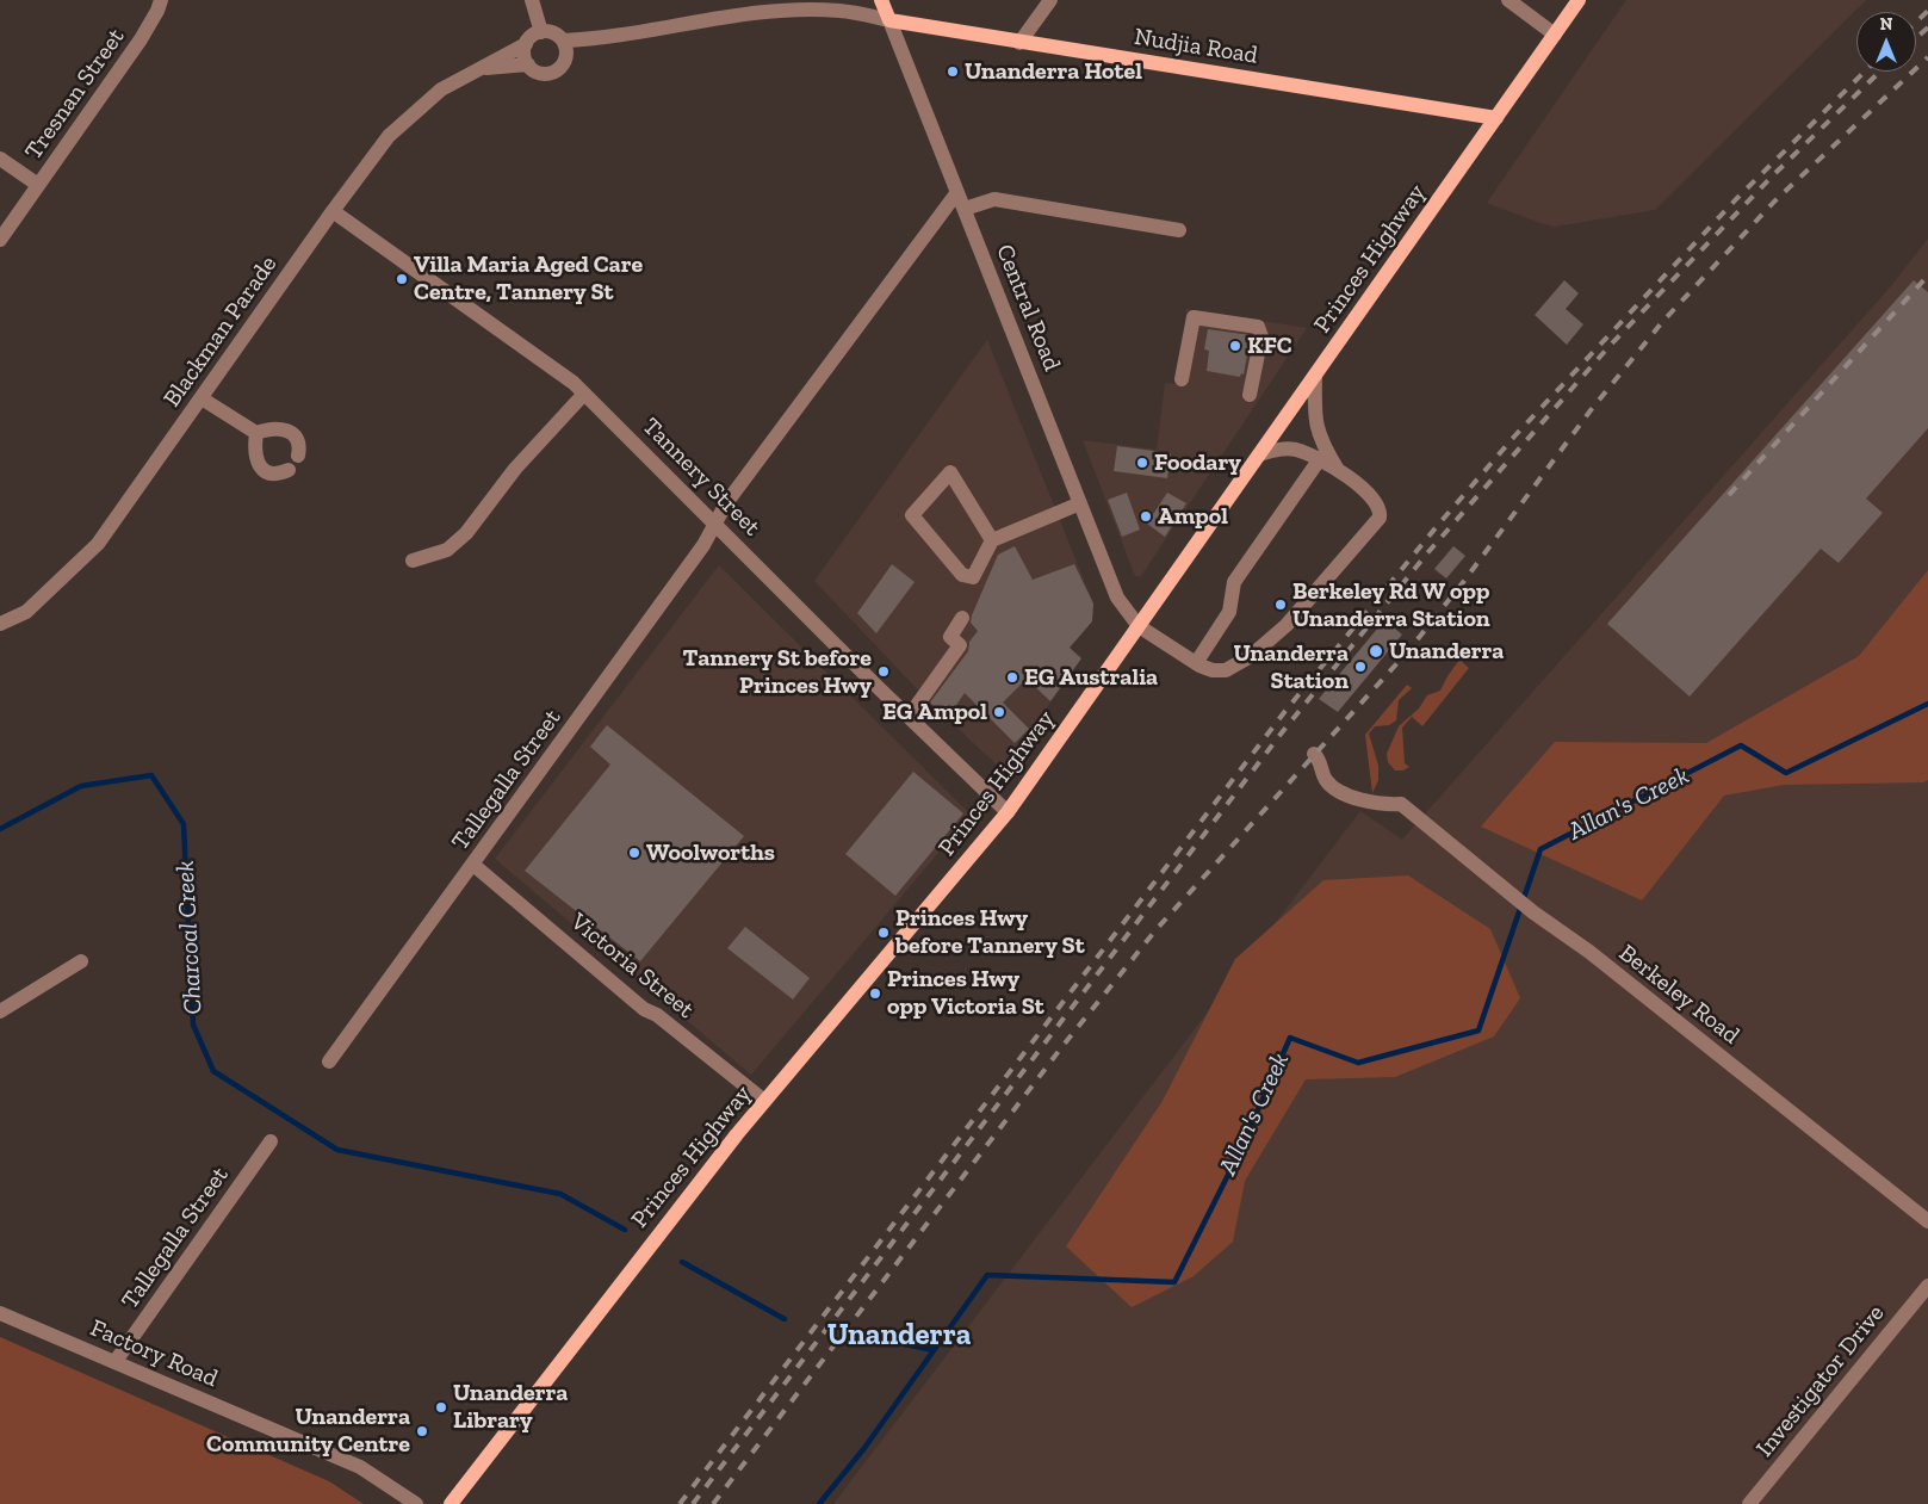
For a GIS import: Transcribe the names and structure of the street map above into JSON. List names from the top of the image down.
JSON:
{
  "streets": {
    "main road": ["Nudjia Road", "Princes Highway", "Central Road"],
    "street": [
      "Tresnan Street",
      "Blackman Parade",
      "Tannery Street",
      "Tallegalla Street",
      "Victoria Street",
      "Berkeley Road",
      "Factory Road",
      "Investigator Drive"
    ]
  },
  "crossings": [
    ["Nudjia Road", "Princes Highway"],
    ["Nudjia Road", "Central Road"],
    ["Princes Highway", "Central Road"],
    ["Princes Highway", "Tannery Street"],
    ["Princes Highway", "Victoria Street"],
    ["Central Road", "Tallegalla Street"],
    ["Blackman Parade", "Tannery Street"],
    ["Tannery Street", "Tallegalla Street"],
    ["Tallegalla Street", "Victoria Street"],
    ["Tallegalla Street", "Factory Road"]
  ],
  "districts": ["Unanderra"],
  "water": ["Allan's Creek", "Charcoal Creek"],
  "places": [
    "Unanderra Hotel",
    "Villa Maria Aged Care Centre, Tannery St",
    "KFC",
    "Foodary",
    "Ampol",
    "Berkeley Rd W opp Unanderra Station",
    "Unanderra",
    "Unanderra Station",
    "Tannery St before Princes Hwy",
    "EG Australia",
    "EG Ampol",
    "Woolworths",
    "Princes Hwy before Tannery St",
    "Princes Hwy opp Victoria St",
    "Unanderra Library",
    "Unanderra Community Centre"
  ],
  "north": "top"
}
